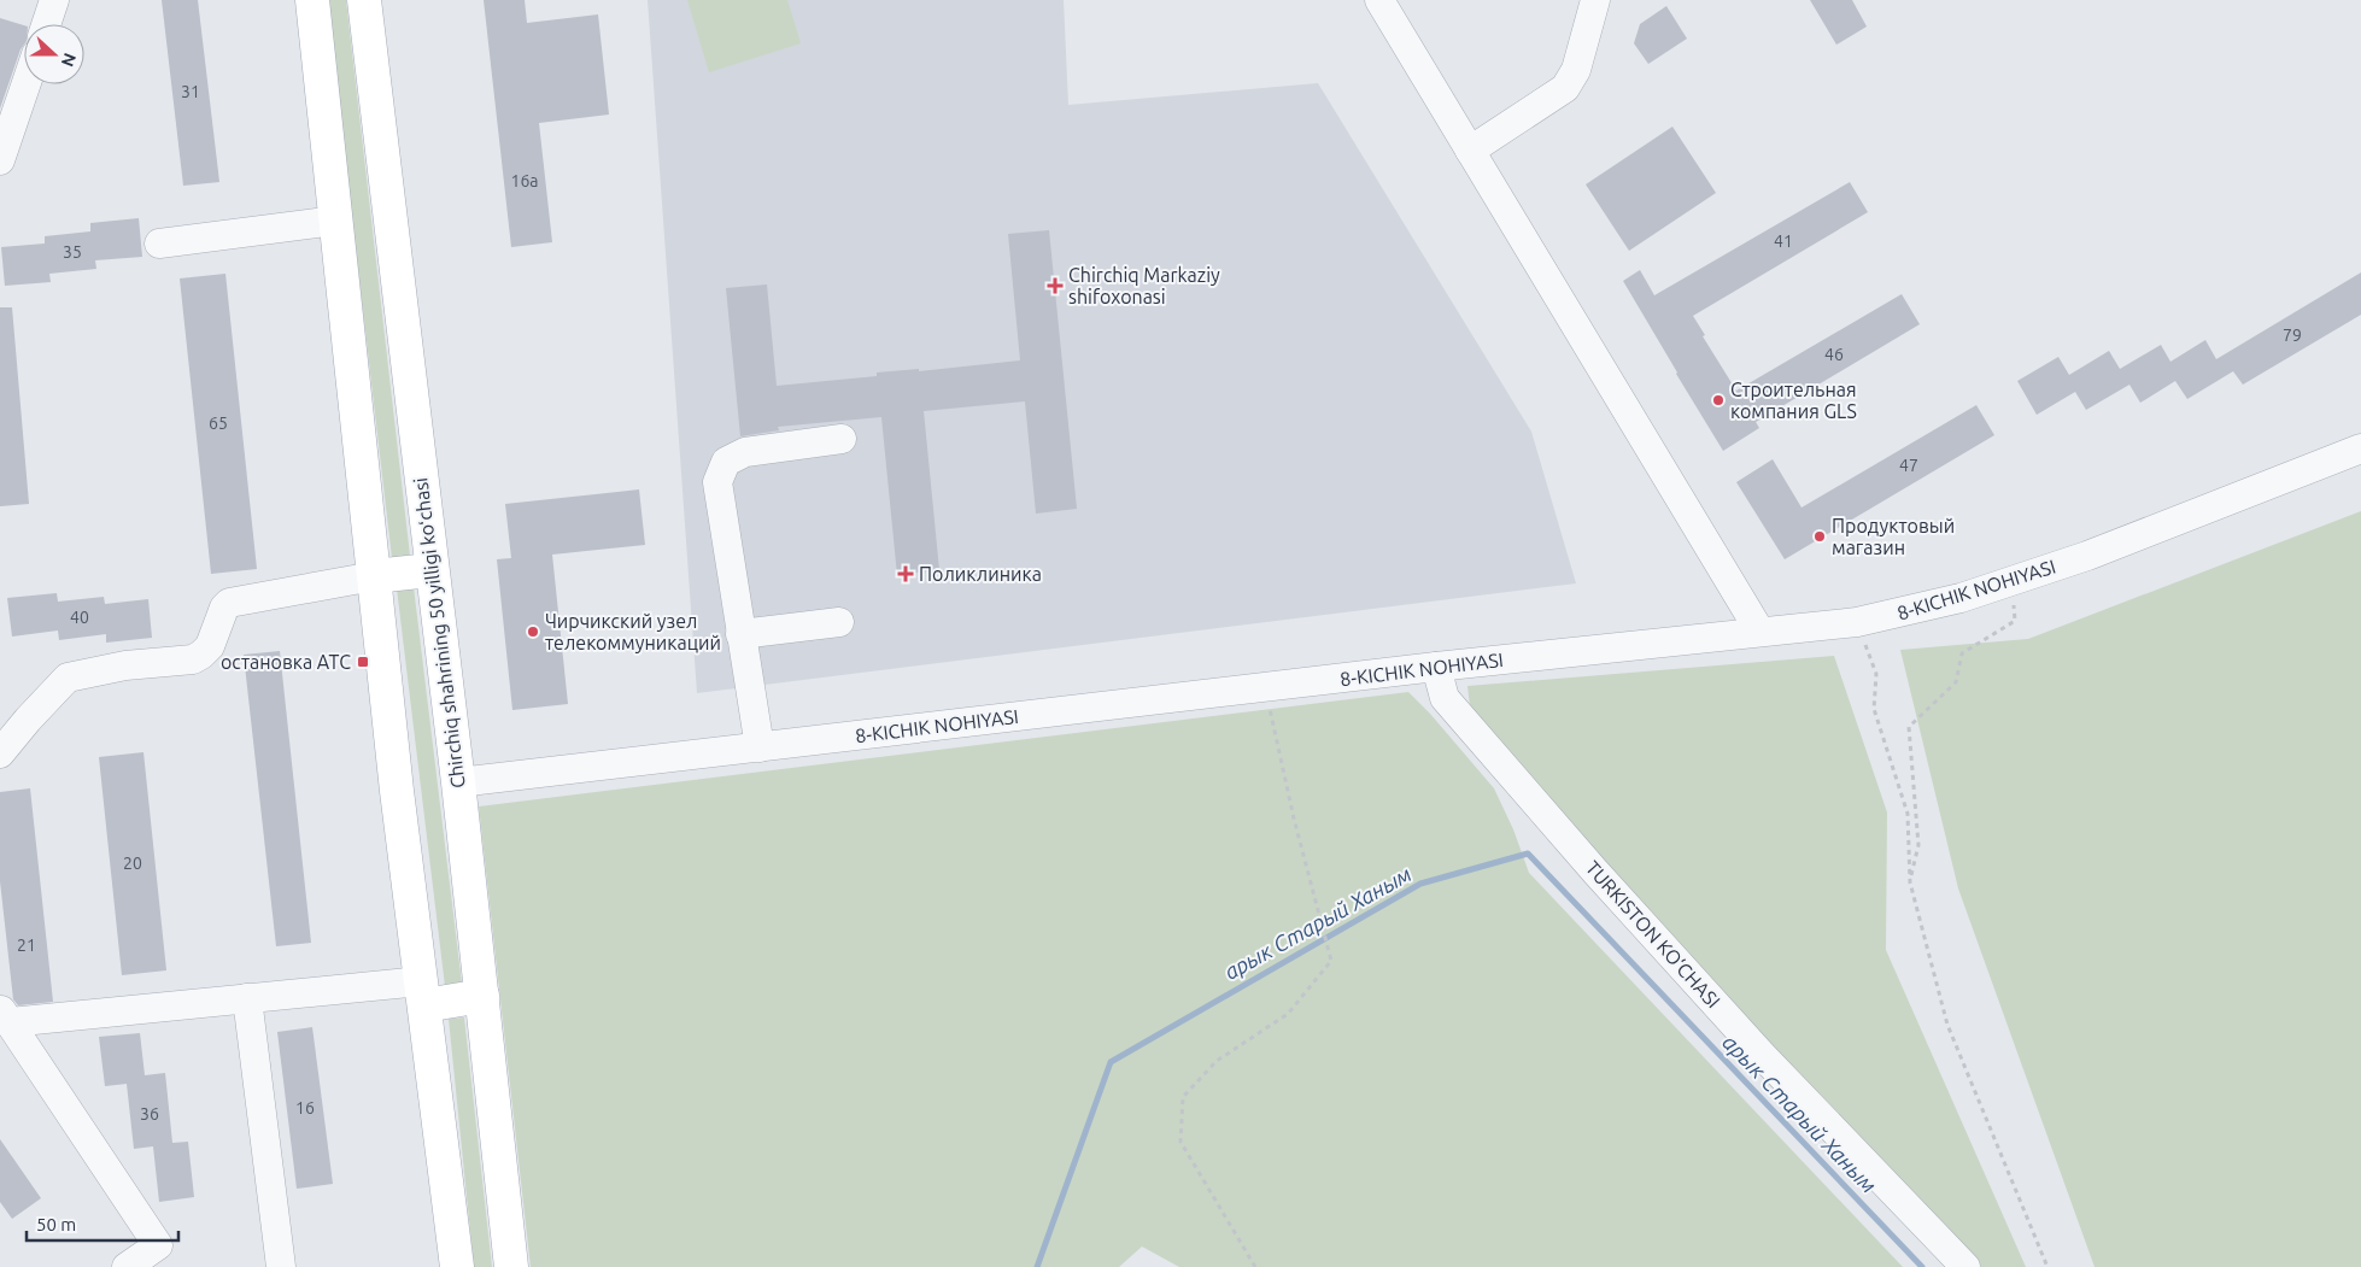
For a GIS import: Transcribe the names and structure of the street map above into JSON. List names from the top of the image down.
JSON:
{
  "streets": {
    "main road": ["Chirchiq shahrining 50 yilligi koʻchasi"],
    "street": ["8-KICHIK NOHIYASI", "TURKISTON KO‘CHASI"]
  },
  "crossings": [
    ["8-KICHIK NOHIYASI", "Chirchiq shahrining 50 yilligi koʻchasi"],
    ["8-KICHIK NOHIYASI", "TURKISTON KO‘CHASI"]
  ],
  "water": ["арык Старый Ханым"],
  "places": {
    "health": ["Chirchiq Markaziy shifoxonasi", "Поликлиника"],
    "other": ["Строительная компания GLS", "Продуктовый магазин", "Чирчикский узел телекоммуникаций"],
    "transit": ["остановка АТС"]
  },
  "house_numbers": [
    "31",
    "16a",
    "41",
    "35",
    "79",
    "46",
    "65",
    "47",
    "40",
    "20",
    "21",
    "16",
    "36"
  ],
  "scale_bar": "50 m",
  "north": "right"
}
